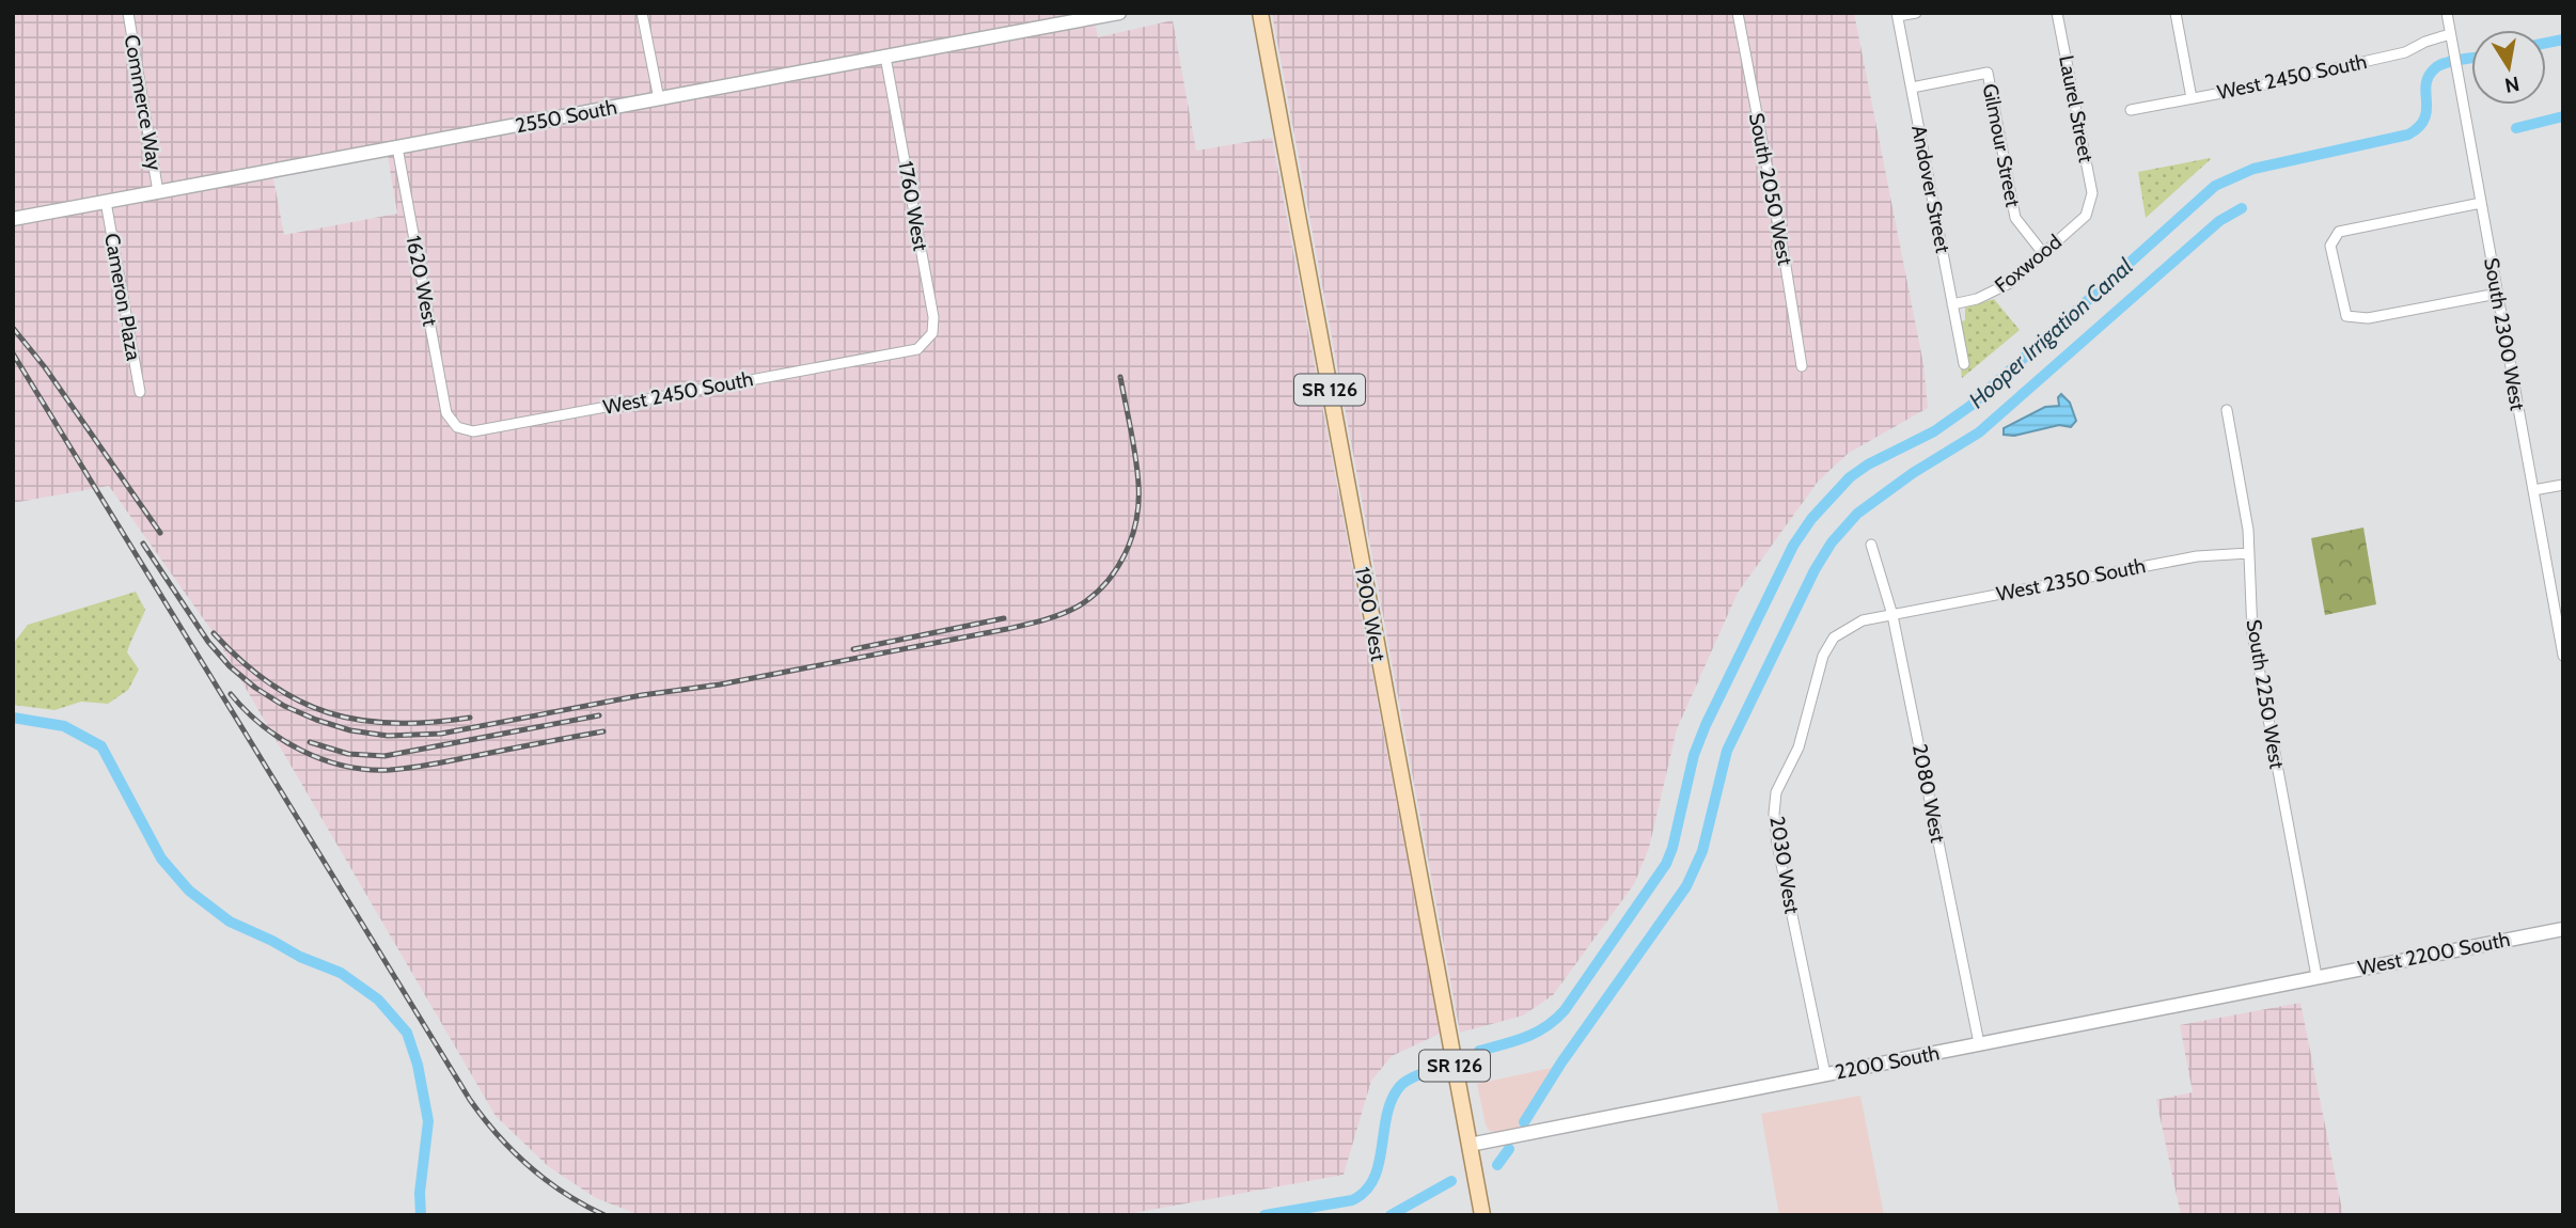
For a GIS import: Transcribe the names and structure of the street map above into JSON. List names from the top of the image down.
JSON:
{
  "streets": {
    "main road": [
      "2550 South",
      "SR 126",
      "1900 West",
      "West 2200 South",
      "2200 South"
    ],
    "street": [
      "West 2450 South",
      "Commerce Way",
      "Laurel Street",
      "Gilmour Street",
      "South 2050 West",
      "Andover Street",
      "1760 West",
      "Foxwood",
      "1620 West",
      "Cameron Plaza",
      "South 2300 West",
      "West 2350 South",
      "South 2250 West",
      "2080 West",
      "2030 West"
    ]
  },
  "crossings": [
    ["West 2450 South", "1760 West"],
    ["West 2450 South", "1620 West"],
    ["West 2450 South", "South 2300 West"],
    ["Commerce Way", "2550 South"],
    ["Laurel Street", "Foxwood"],
    ["2550 South", "1760 West"],
    ["2550 South", "1620 West"],
    ["2550 South", "Cameron Plaza"],
    ["Gilmour Street", "Andover Street"],
    ["Gilmour Street", "Foxwood"],
    ["Andover Street", "Foxwood"],
    ["West 2350 South", "South 2250 West"],
    ["West 2350 South", "2080 West"],
    ["West 2350 South", "2030 West"],
    ["1900 West", "2200 South"],
    ["South 2250 West", "West 2200 South"],
    ["South 2250 West", "2200 South"],
    ["2080 West", "2030 West"],
    ["2080 West", "2200 South"],
    ["2030 West", "2200 South"],
    ["West 2200 South", "2200 South"]
  ],
  "water": ["Hooper Irrigation Canal"],
  "north": "bottom"
}
